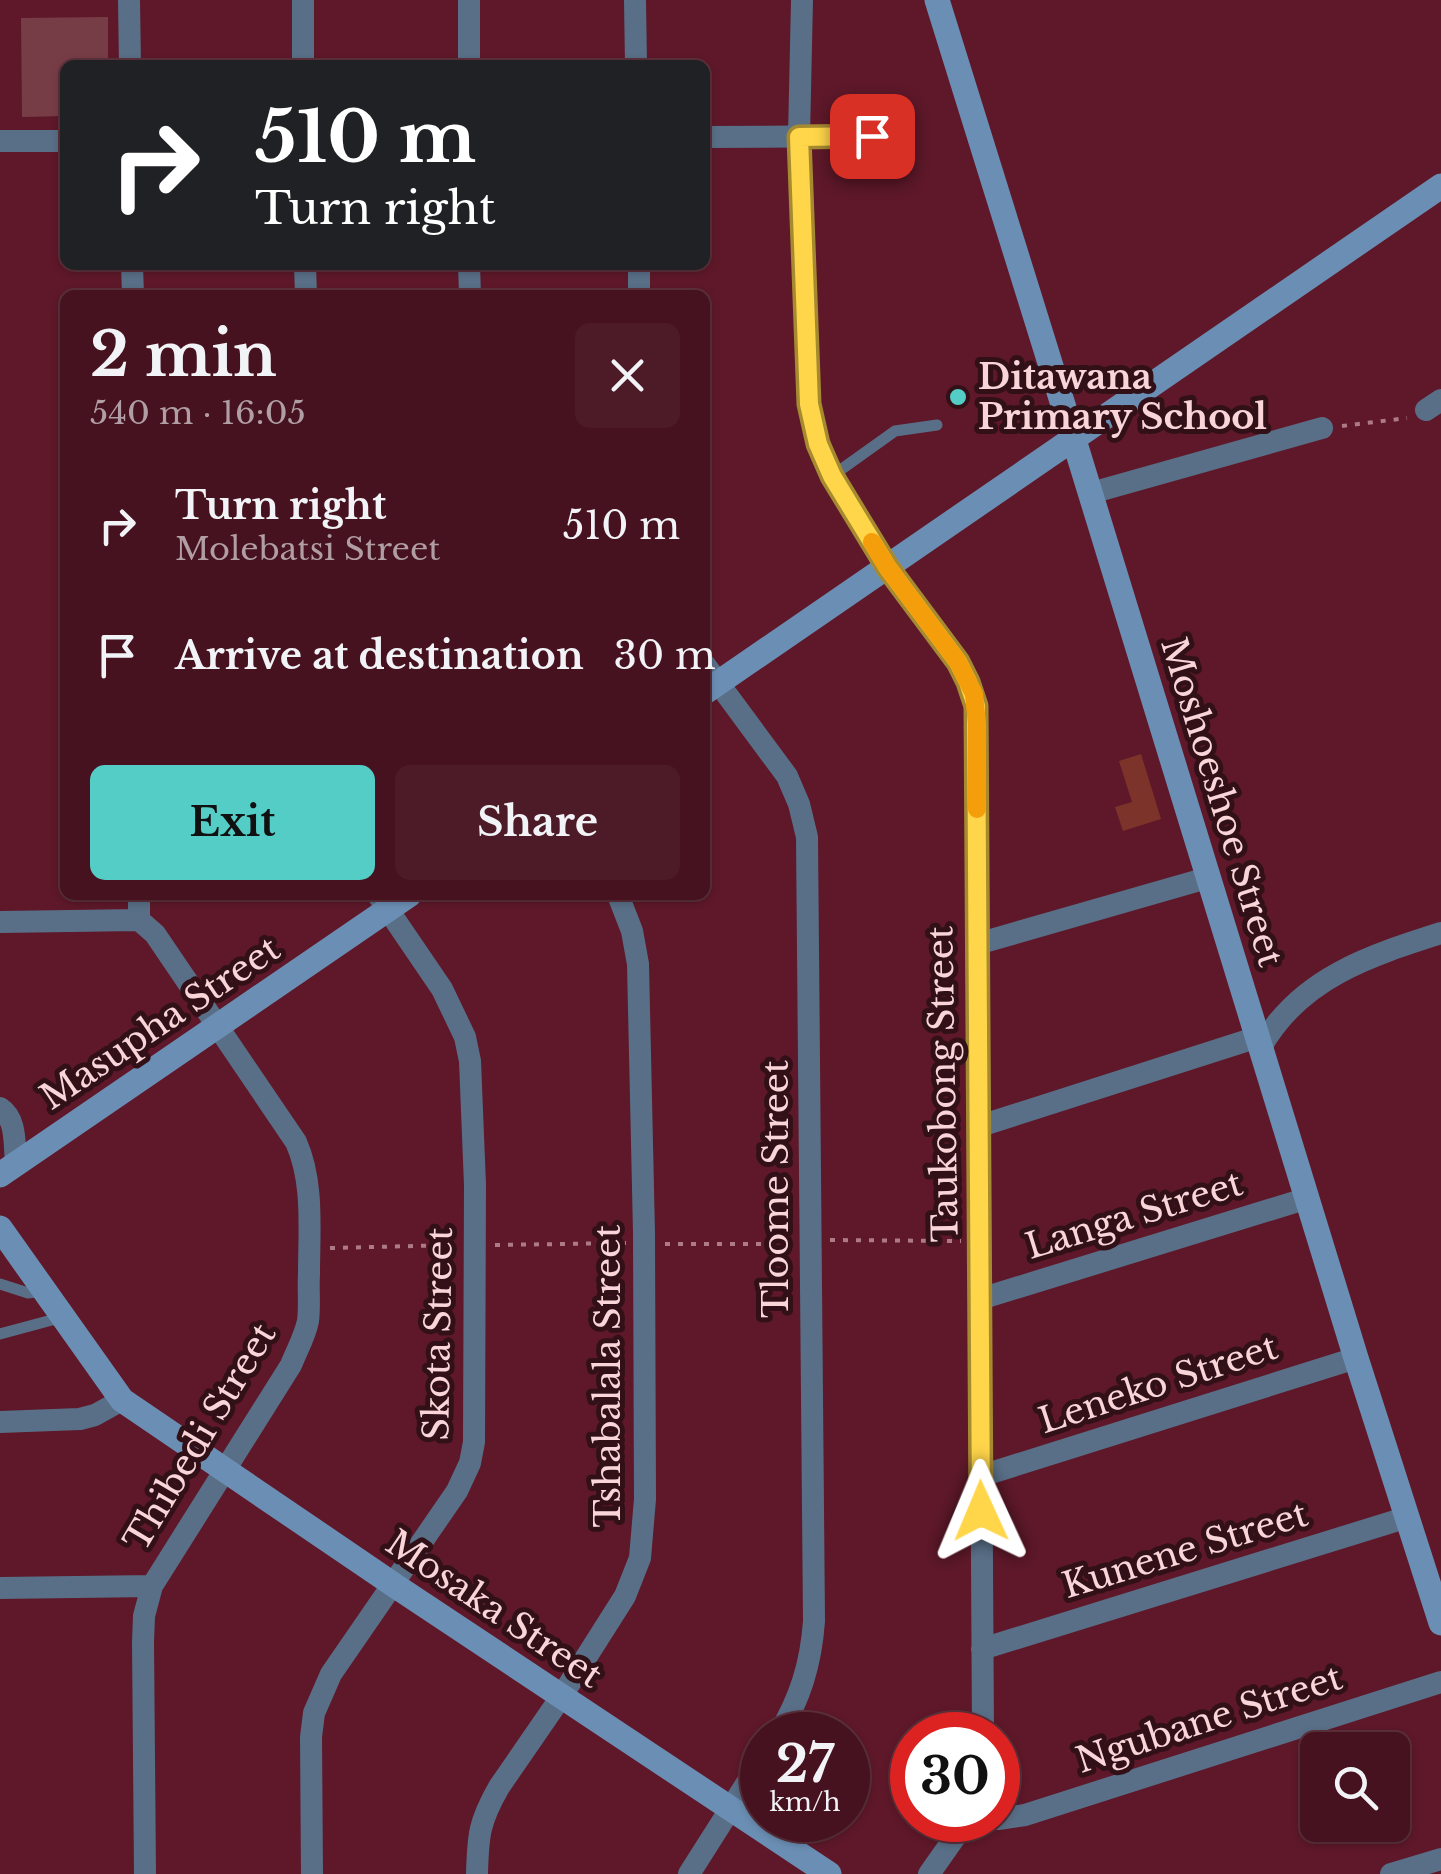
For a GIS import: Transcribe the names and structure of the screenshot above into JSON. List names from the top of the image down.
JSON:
{
  "streets": {
    "street": [
      "Moshoeshoe Street",
      "Masupha Street",
      "Taukobong Street",
      "Tloome Street",
      "Langa Street",
      "Skota Street",
      "Tshabalala Street",
      "Leneko Street",
      "Thibedi Street",
      "Kunene Street",
      "Mosaka Street",
      "Ngubane Street"
    ]
  },
  "crossings": [
    ["Moshoeshoe Street", "Langa Street"],
    ["Moshoeshoe Street", "Leneko Street"],
    ["Moshoeshoe Street", "Kunene Street"],
    ["Masupha Street", "Skota Street"],
    ["Masupha Street", "Thibedi Street"],
    ["Taukobong Street", "Langa Street"],
    ["Taukobong Street", "Leneko Street"],
    ["Taukobong Street", "Kunene Street"],
    ["Skota Street", "Mosaka Street"],
    ["Tshabalala Street", "Mosaka Street"],
    ["Thibedi Street", "Mosaka Street"]
  ],
  "places": ["Ditawana Primary School"],
  "page": {
    "turn": ["510 m", "Turn right"],
    "heading": ["2 min", "540 m · 16:05"],
    "list": [
      {
        "name": "Turn right",
        "note": "Molebatsi Street",
        "value": "510 m"
      },
      {
        "name": "Arrive at destination",
        "value": "30 m"
      }
    ],
    "buttons": ["Exit", "Share"],
    "speed": "27 km/h",
    "limit": "30"
  }
}
